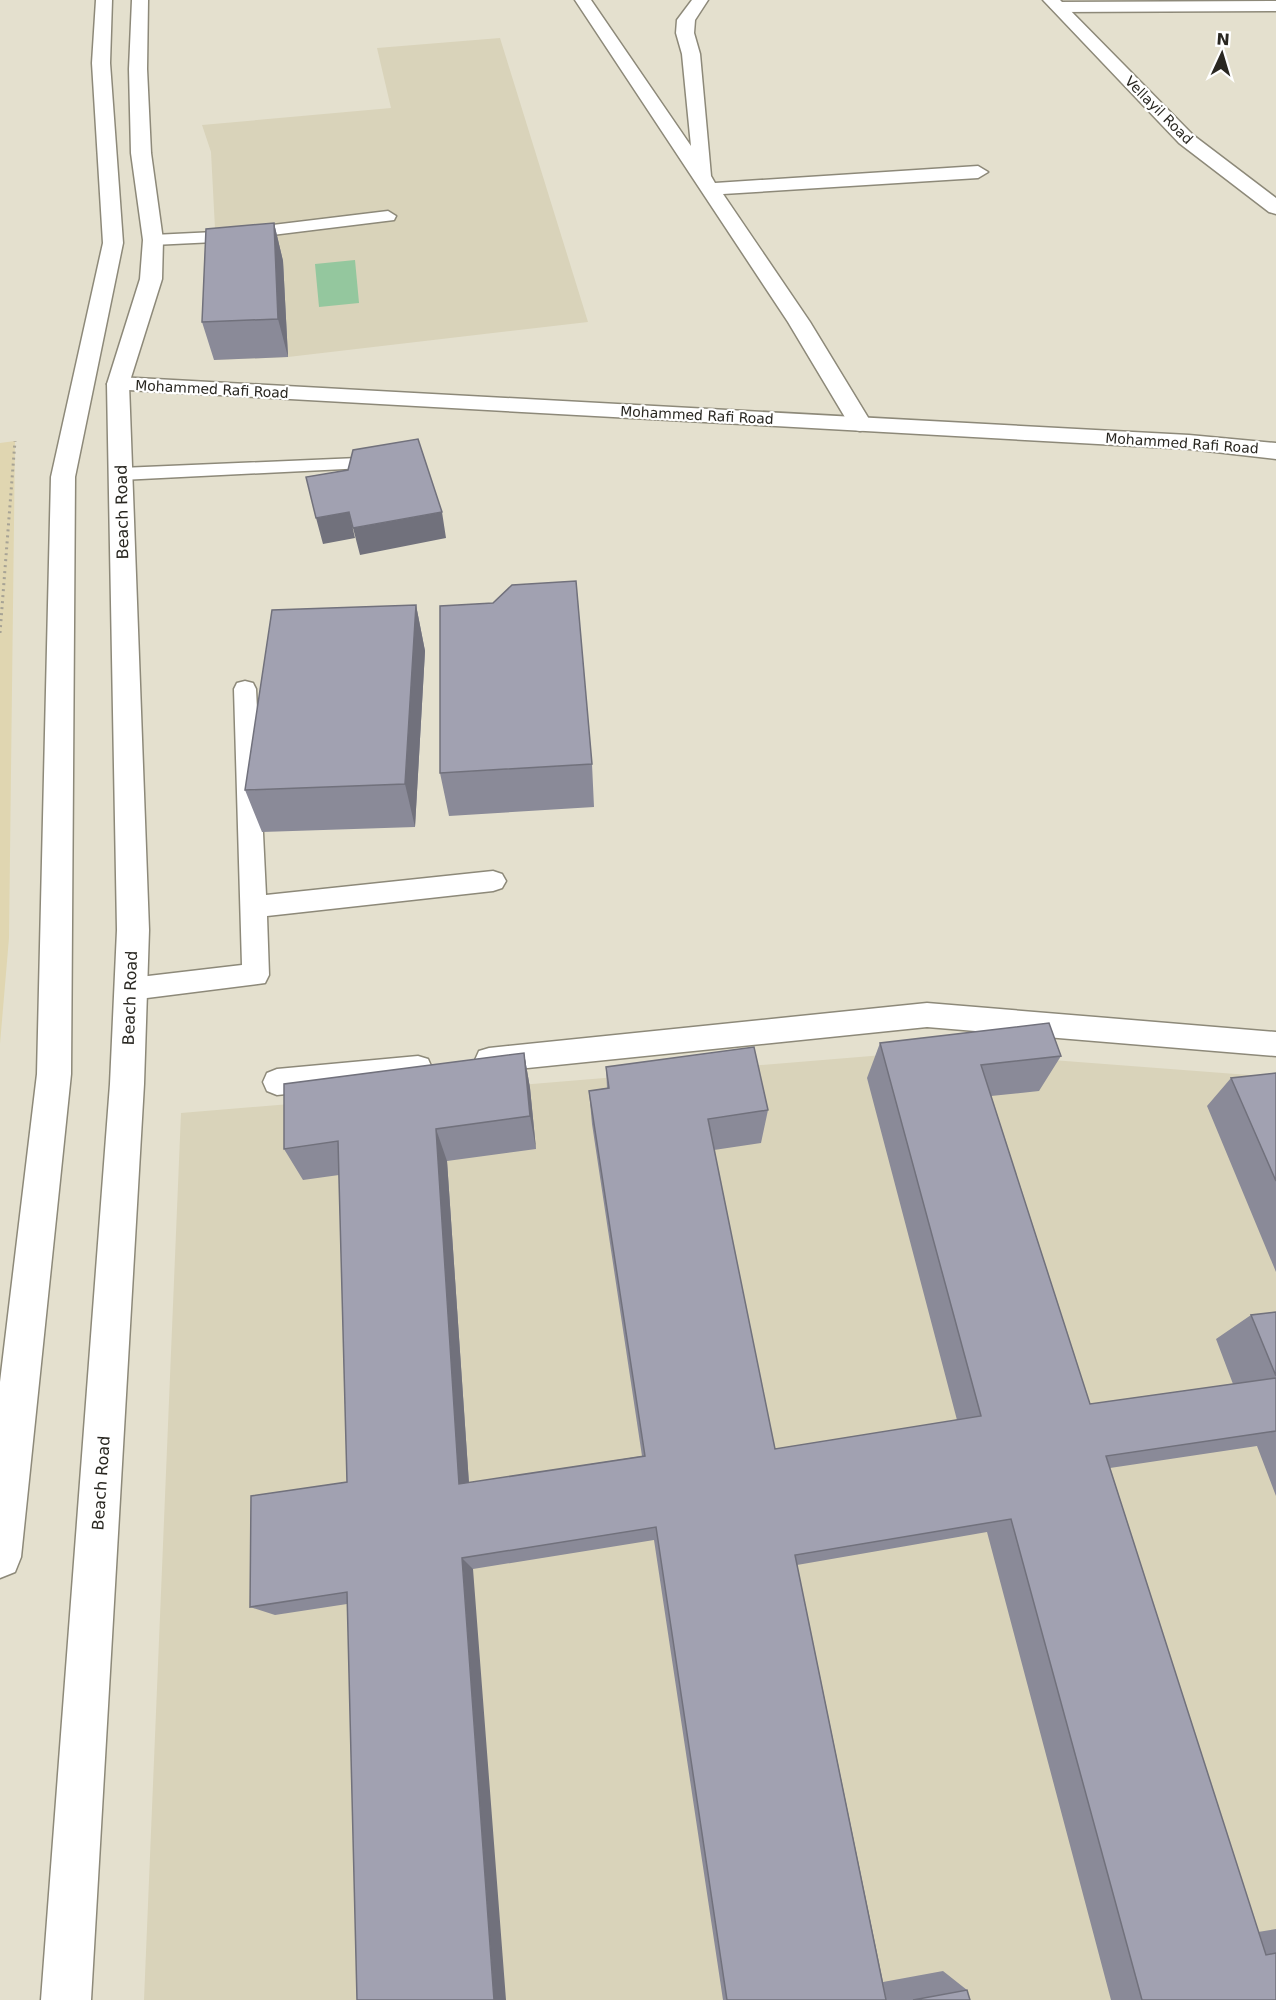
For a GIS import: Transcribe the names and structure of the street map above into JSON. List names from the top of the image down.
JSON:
{
  "streets": {
    "main road": ["Vellayil Road", "Mohammed Rafi Road", "Beach Road"]
  },
  "crossings": [
    ["Mohammed Rafi Road", "Beach Road"]
  ],
  "north": "top"
}
